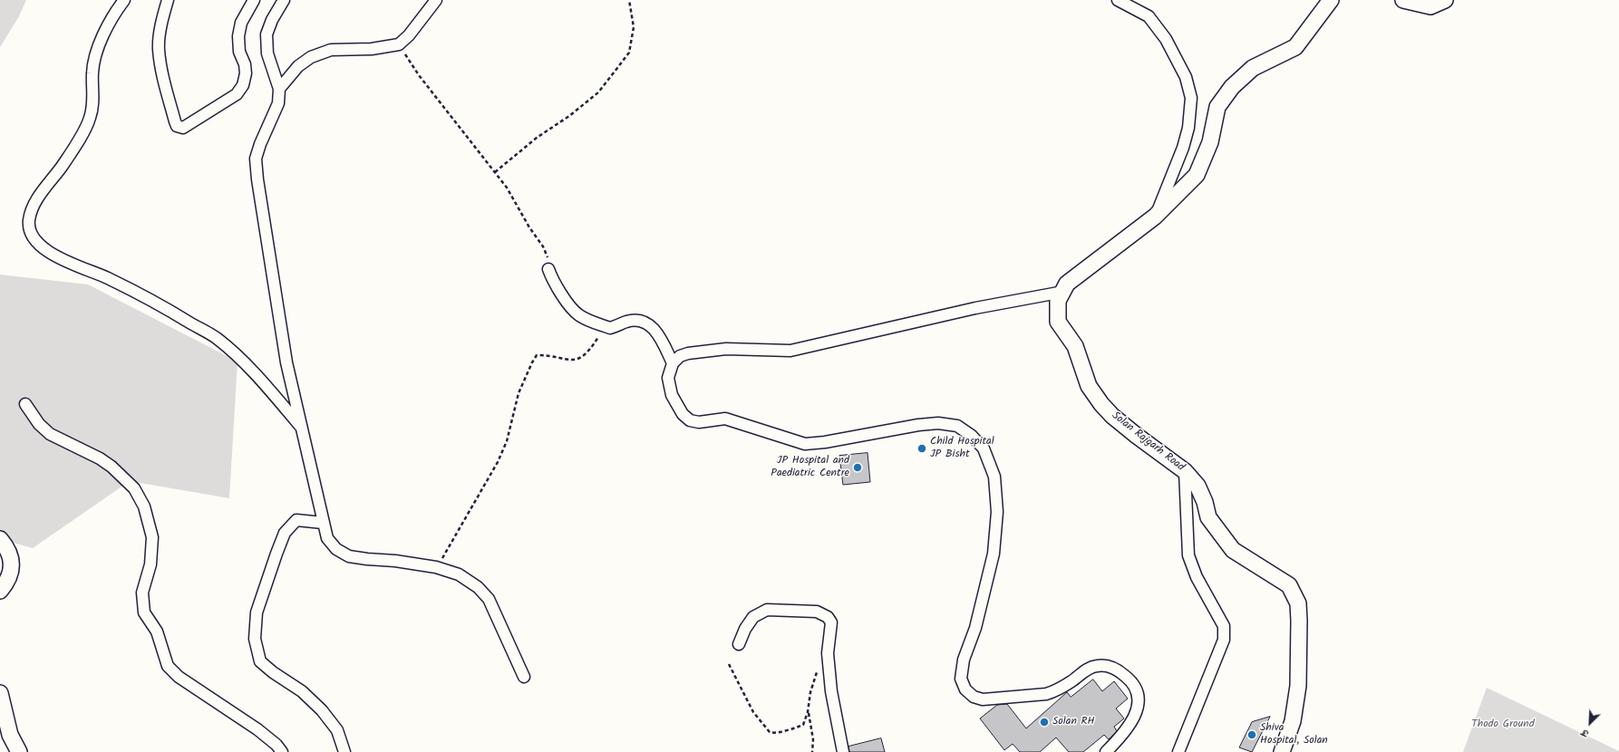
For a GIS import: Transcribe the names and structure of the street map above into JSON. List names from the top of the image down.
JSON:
{
  "streets": {
    "main road": ["Solan Rajgarh Road"]
  },
  "parks": ["Thodo Ground"],
  "places": [
    "Child Hospital JP Bisht",
    "JP Hospital and Paediatric Centre",
    "Solan RH",
    "Shiva Hospital, Solan"
  ],
  "north": "bottom left"
}
